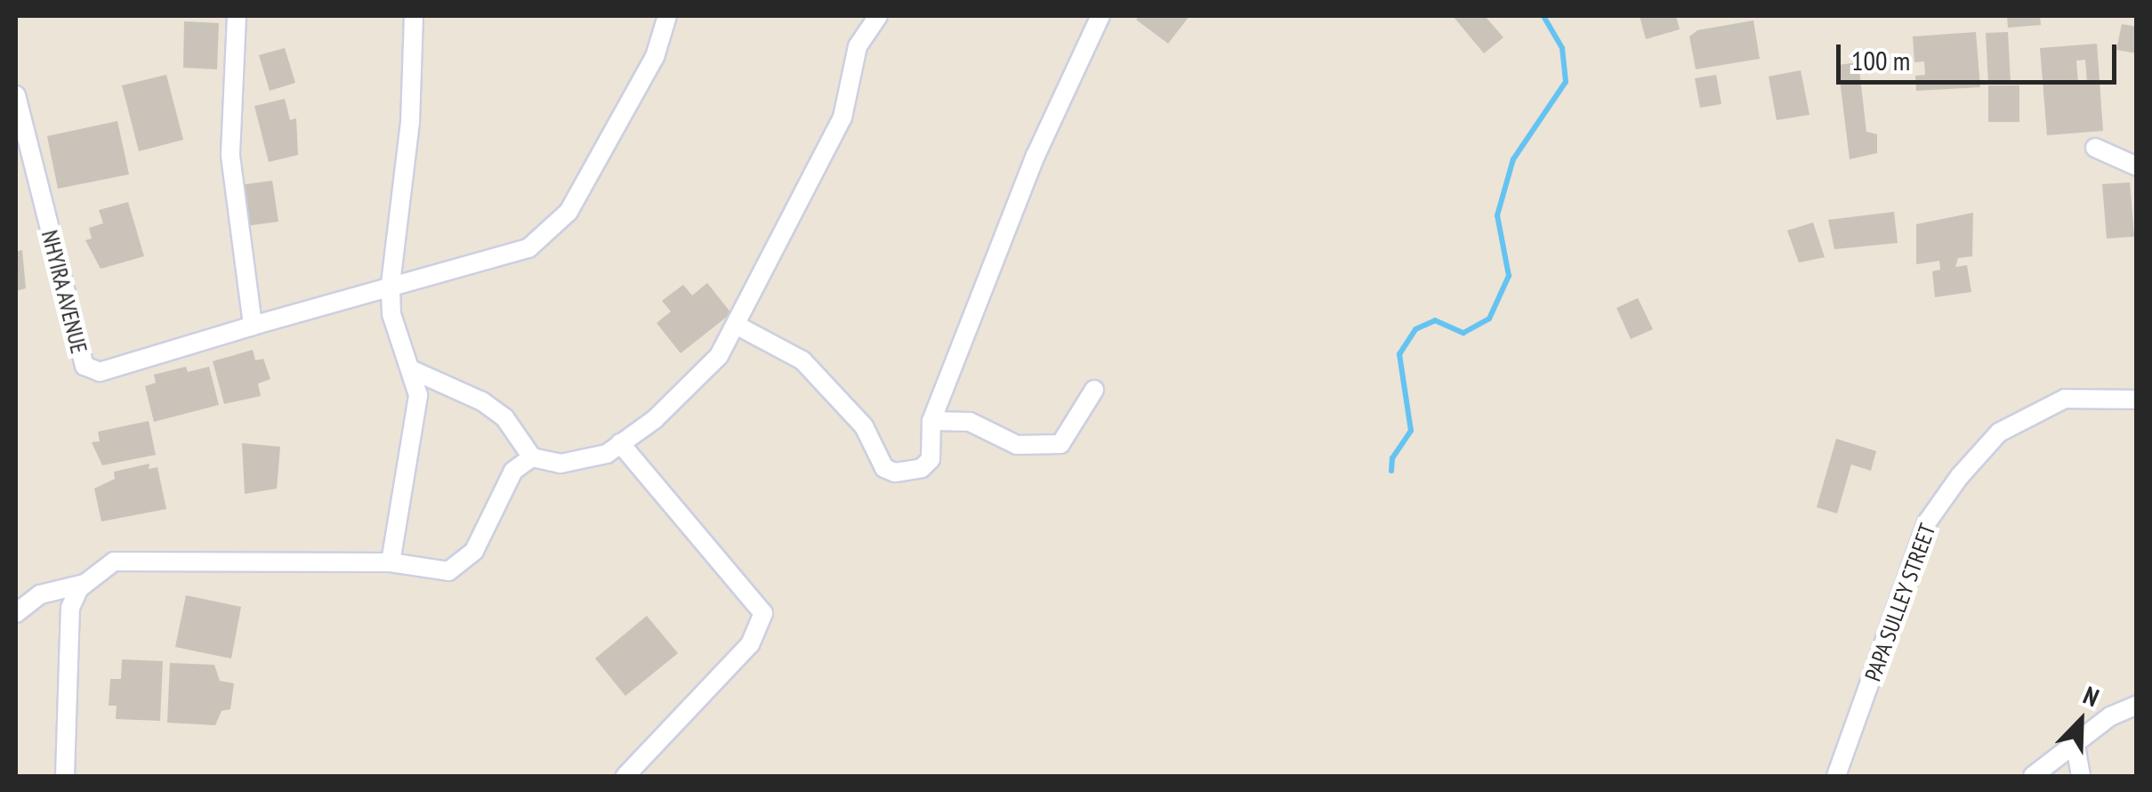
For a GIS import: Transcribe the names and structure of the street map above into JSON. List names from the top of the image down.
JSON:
{
  "streets": {
    "street": ["NHYIRA AVENUE", "PAPA SULLEY STREET"]
  },
  "scale_bar": "100 m",
  "north": "top right"
}
